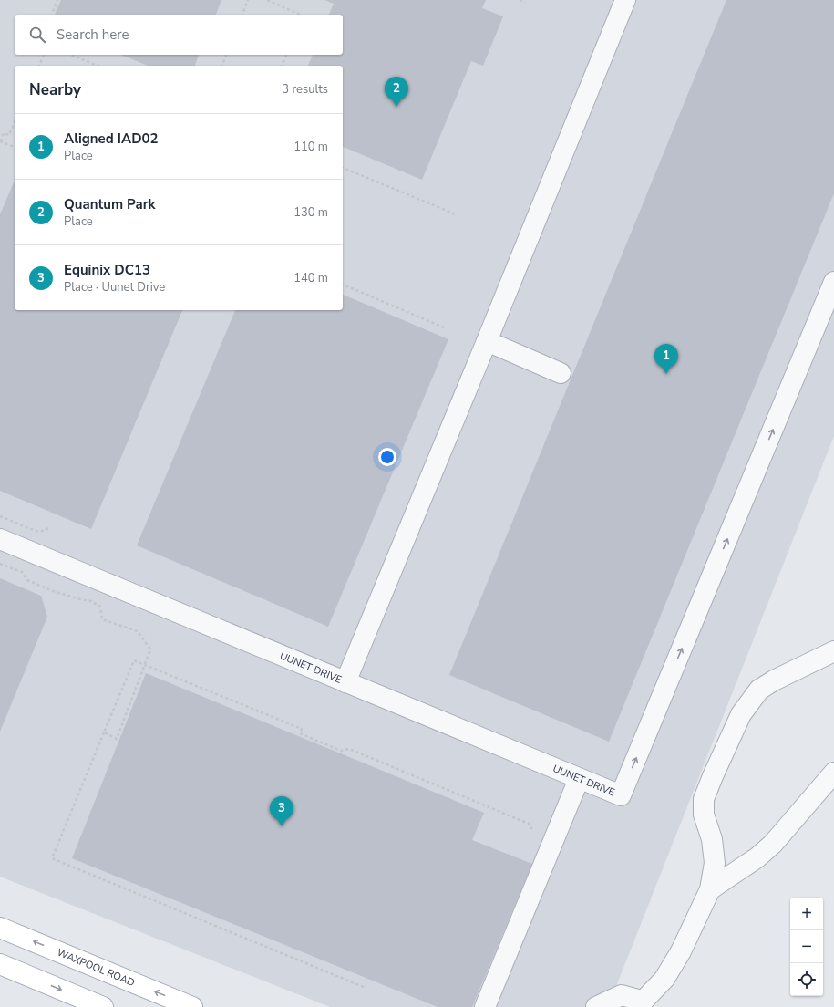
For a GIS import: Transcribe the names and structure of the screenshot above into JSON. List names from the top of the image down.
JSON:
{
  "streets": {
    "main road": ["WAXPOOL ROAD"],
    "street": ["UUNET DRIVE"]
  },
  "page": {
    "search": "Search here",
    "heading": ["Nearby", "3 results"],
    "pins": ["2", "1", "3"],
    "list": [
      {
        "mark": "1",
        "name": "Aligned IAD02",
        "note": "Place",
        "value": "110 m"
      },
      {
        "mark": "2",
        "name": "Quantum Park",
        "note": "Place",
        "value": "130 m"
      },
      {
        "mark": "3",
        "name": "Equinix DC13",
        "note": "Place · Uunet Drive",
        "value": "140 m"
      }
    ],
    "map_buttons": ["+", "−"]
  }
}
